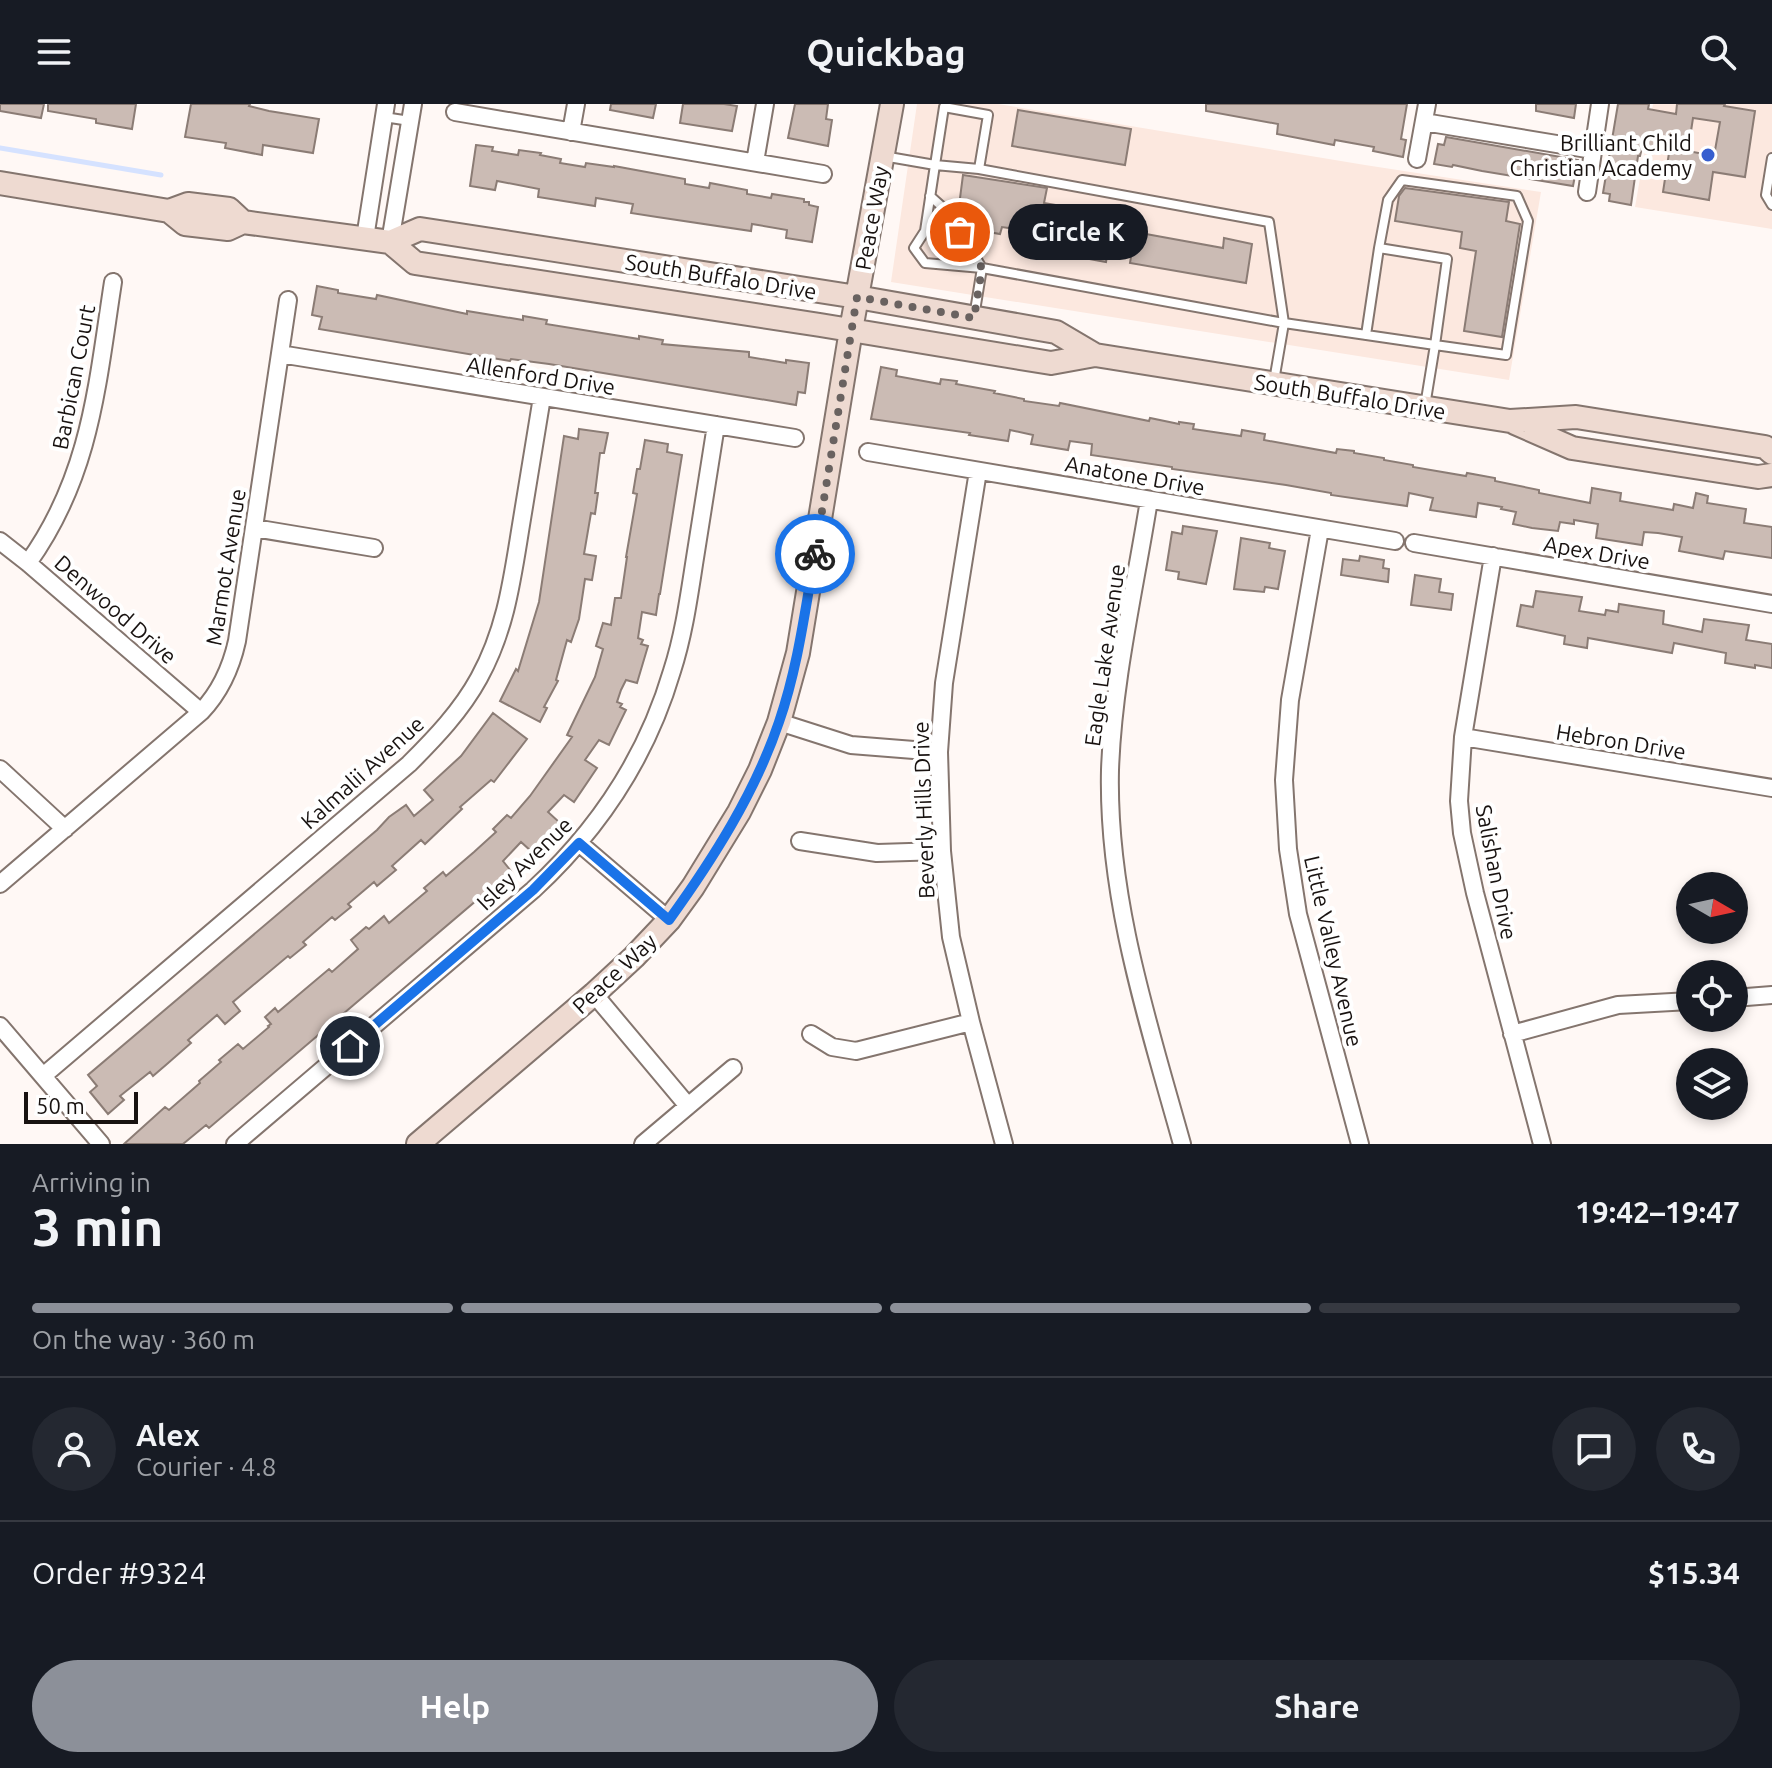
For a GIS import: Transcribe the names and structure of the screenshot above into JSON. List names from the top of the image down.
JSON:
{
  "streets": {
    "main road": ["Peace Way", "South Buffalo Drive"],
    "street": [
      "Allenford Drive",
      "Barbican Court",
      "Anatone Drive",
      "Apex Drive",
      "Marmot Avenue",
      "Denwood Drive",
      "Eagle Lake Avenue",
      "Hebron Drive",
      "Kalmalii Avenue",
      "Beverly Hills Drive",
      "Isley Avenue",
      "Salishan Drive",
      "Little Valley Avenue"
    ]
  },
  "crossings": [
    ["Peace Way", "South Buffalo Drive"],
    ["Allenford Drive", "Marmot Avenue"],
    ["Allenford Drive", "Kalmalii Avenue"],
    ["Allenford Drive", "Isley Avenue"],
    ["Barbican Court", "Denwood Drive"],
    ["Anatone Drive", "Eagle Lake Avenue"],
    ["Anatone Drive", "Beverly Hills Drive"],
    ["Anatone Drive", "Little Valley Avenue"],
    ["Apex Drive", "Salishan Drive"],
    ["Marmot Avenue", "Denwood Drive"],
    ["Hebron Drive", "Salishan Drive"]
  ],
  "places": ["Brilliant Child Christian Academy", "Circle K"],
  "scale_bar": "50 m",
  "north": "right",
  "page": {
    "header": "Quickbag",
    "bubble": "Circle K",
    "scale": "50 m",
    "heading": ["3 min", "Arriving in", "19:42–19:47"],
    "panel": [
      "Alex",
      "Courier · 4.8",
      "Order #9324",
      "$15.34"
    ],
    "bar": "On the way · 360 m",
    "buttons": ["Help", "Share"]
  }
}
